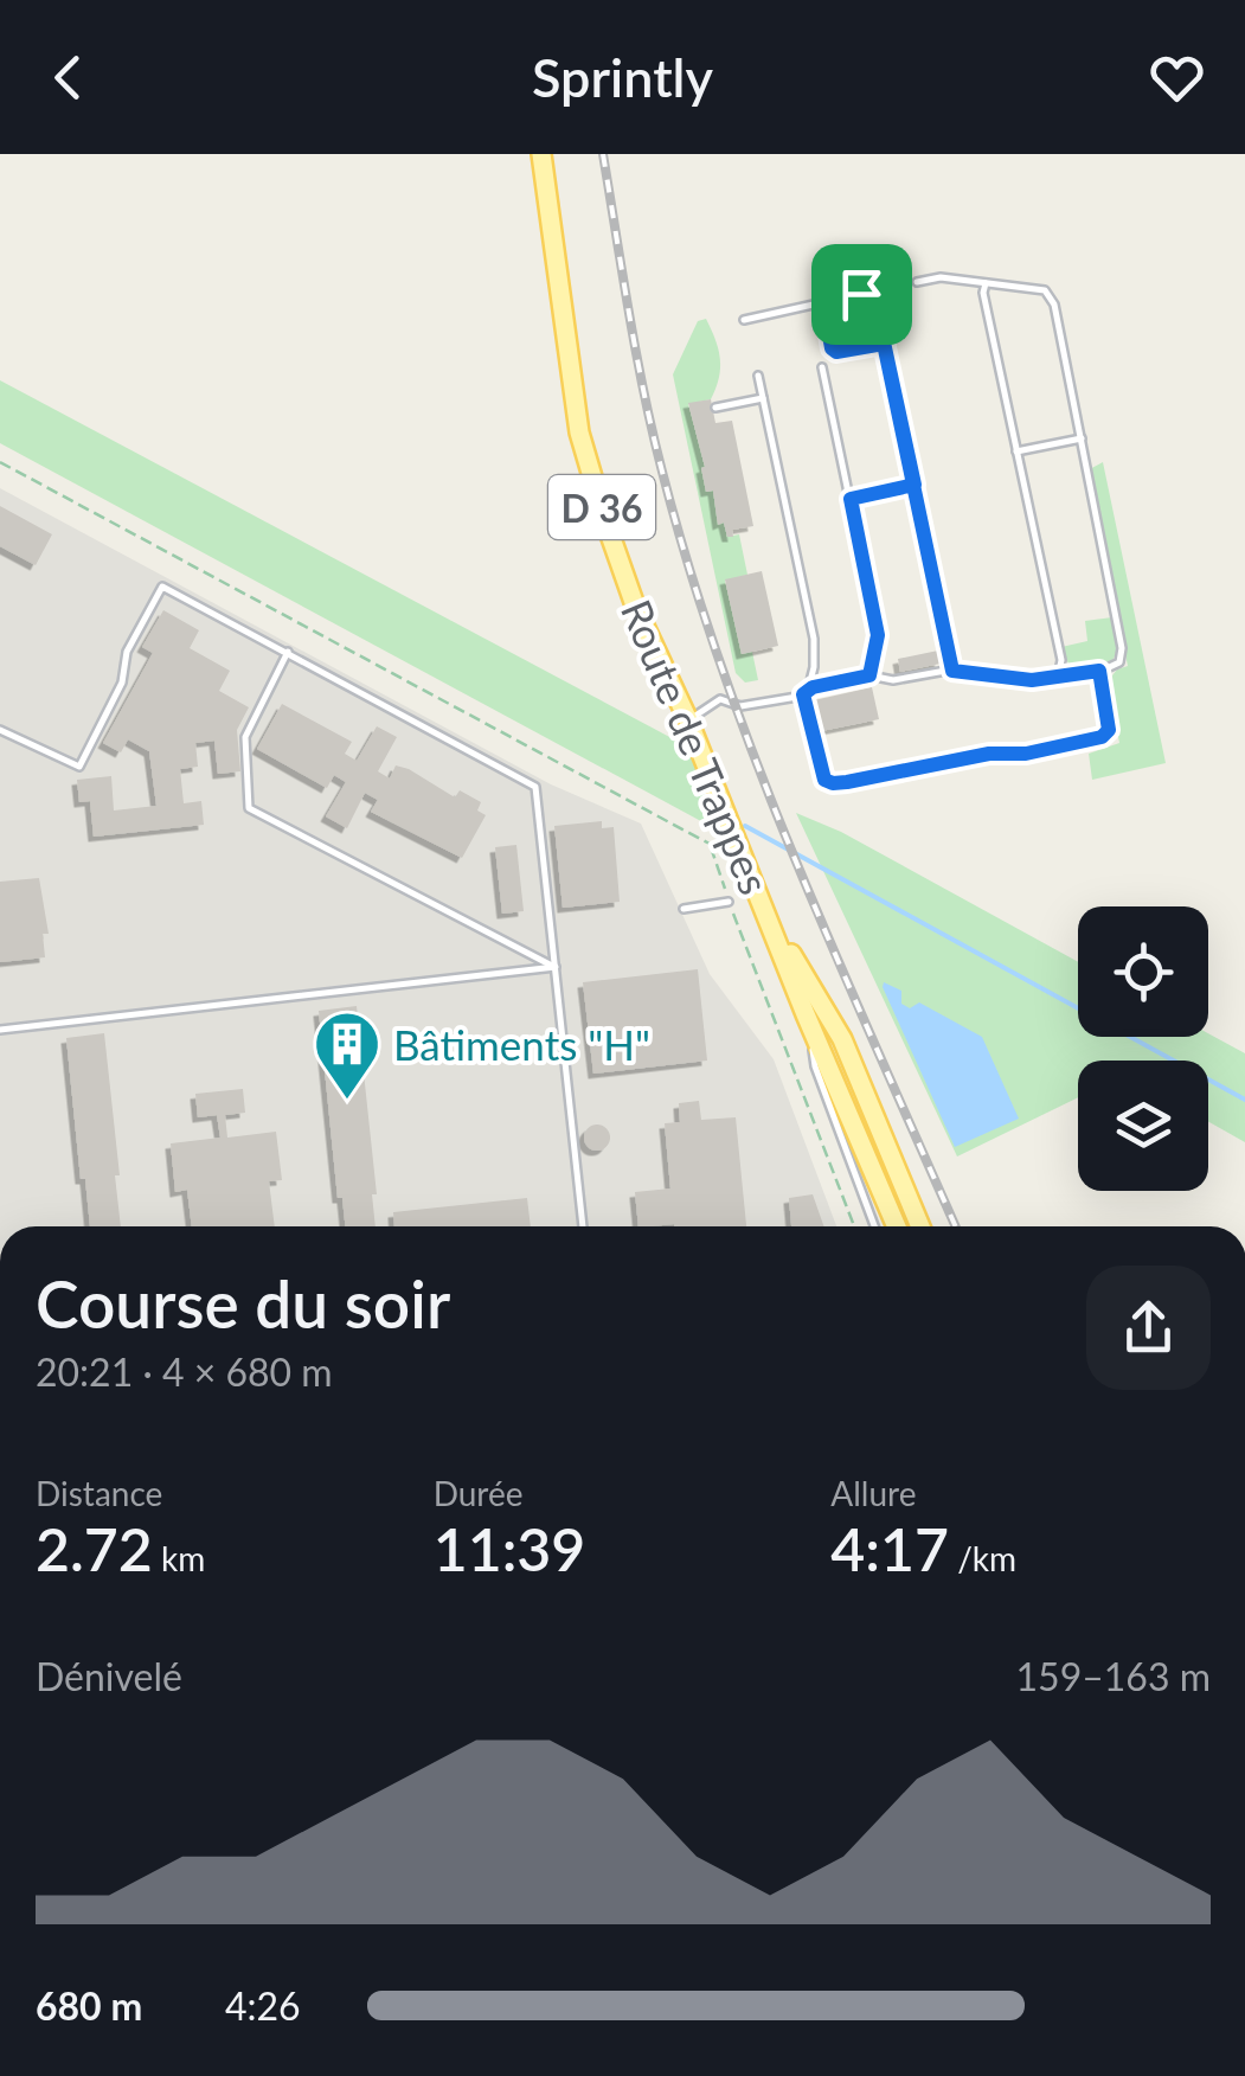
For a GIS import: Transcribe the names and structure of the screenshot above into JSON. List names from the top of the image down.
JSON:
{
  "streets": {
    "main road": ["D 36", "Route de Trappes"]
  },
  "crossings": [
    ["D 36", "Route de Trappes"]
  ],
  "places": {
    "building": ["Bâtiments \"H\""]
  },
  "page": {
    "header": "Sprintly",
    "heading": ["Course du soir", "20:21 · 4 × 680 m"],
    "stats": [
      ["Distance", "2.72 km"],
      ["Durée", "11:39"],
      ["Allure", "4:17 /km"]
    ],
    "chart": ["Dénivelé", "159–163 m"],
    "list": [
      {
        "name": "680 m",
        "note": "4:26"
      }
    ]
  }
}
